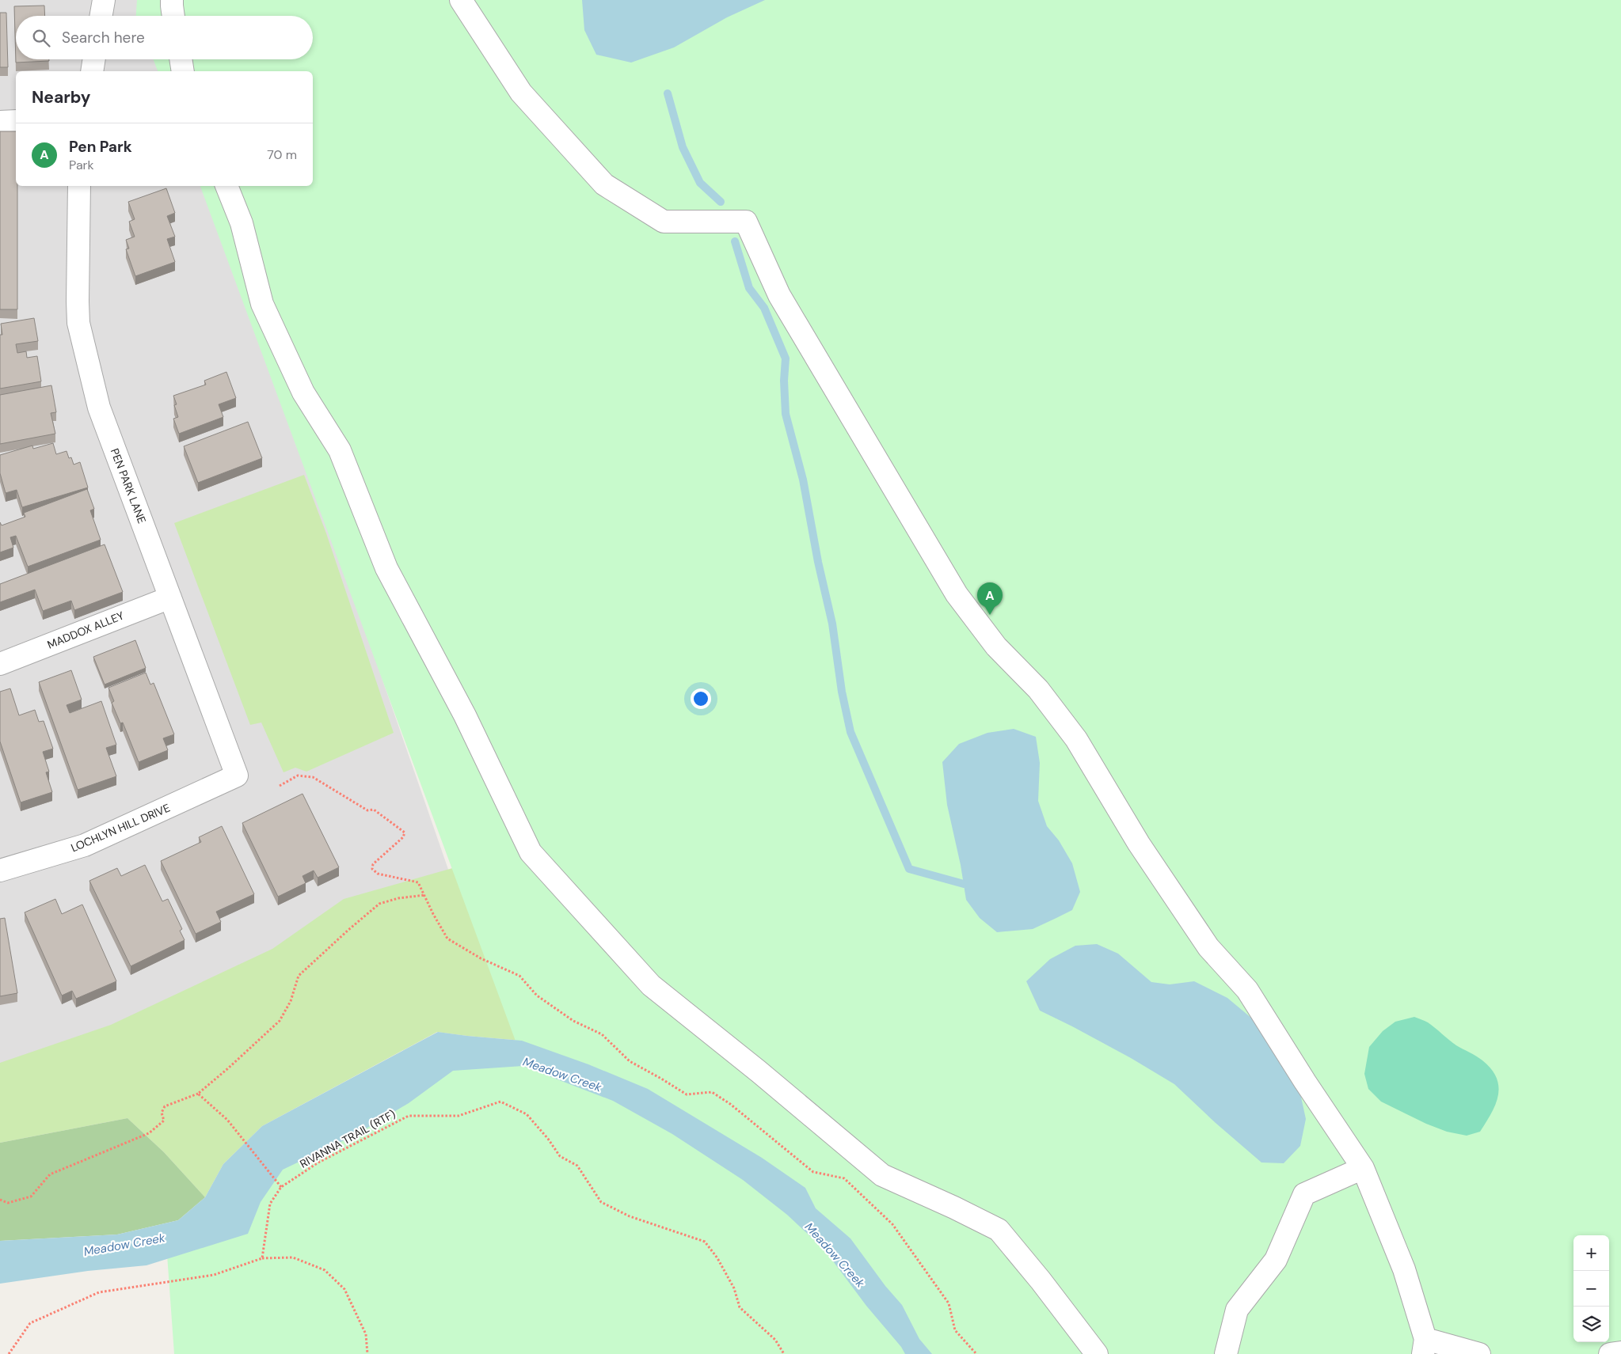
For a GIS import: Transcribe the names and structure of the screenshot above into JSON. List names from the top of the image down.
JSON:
{
  "streets": {
    "street": ["PEN PARK LANE", "MADDOX ALLEY", "LOCHLYN HILL DRIVE"],
    "path": ["RIVANNA TRAIL (RTF)"]
  },
  "crossings": [
    ["PEN PARK LANE", "MADDOX ALLEY"],
    ["PEN PARK LANE", "LOCHLYN HILL DRIVE"]
  ],
  "water": ["Meadow Creek"],
  "page": {
    "search": "Search here",
    "heading": "Nearby",
    "list": [
      {
        "mark": "A",
        "name": "Pen Park",
        "note": "Park",
        "value": "70 m"
      }
    ],
    "pins": "A",
    "map_buttons": ["+", "−"]
  }
}
